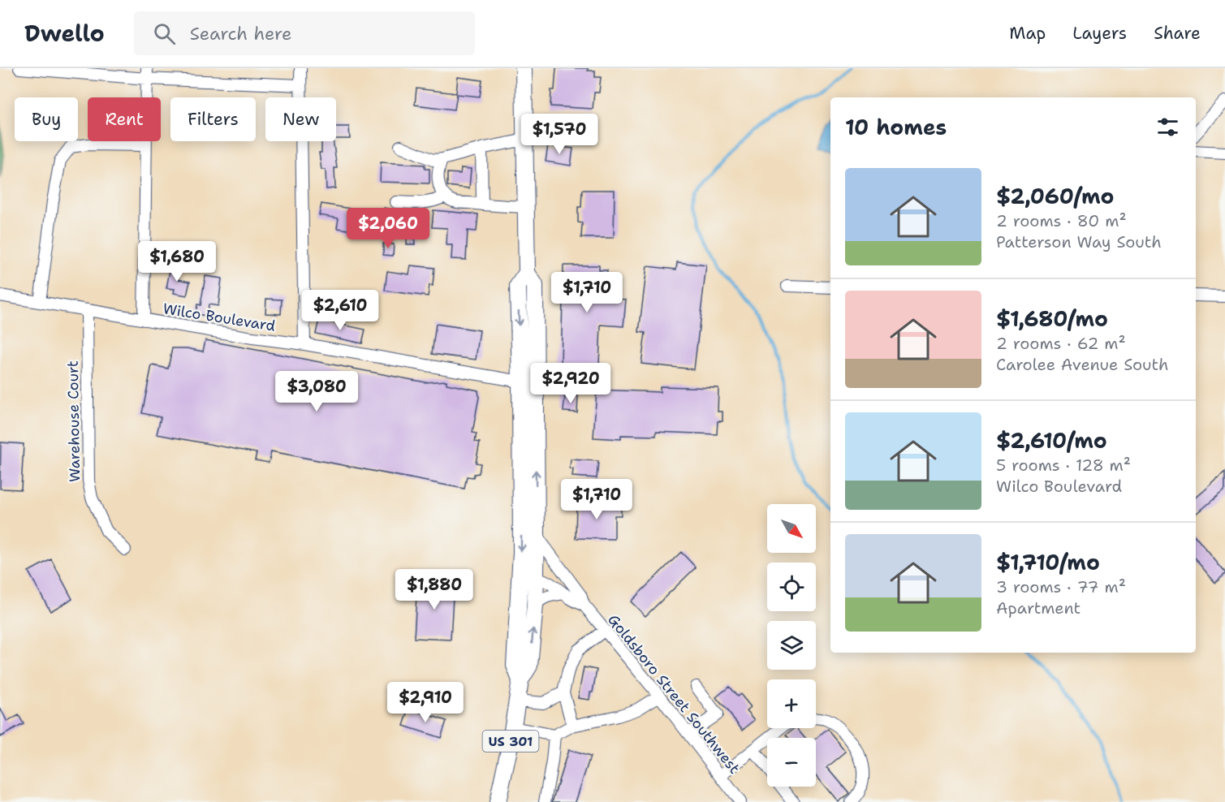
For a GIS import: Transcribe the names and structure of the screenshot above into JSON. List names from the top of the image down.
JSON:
{
  "streets": {
    "highway": ["US 301"],
    "street": ["Wilco Boulevard", "Warehouse Court", "Goldsboro Street Southwest"]
  },
  "crossings": [
    ["Wilco Boulevard", "Warehouse Court"],
    ["Wilco Boulevard", "US 301"],
    ["Goldsboro Street Southwest", "US 301"]
  ],
  "north": "bottom right",
  "page": {
    "header": "Dwello",
    "search": "Search here",
    "nav": ["Map", "Layers", "Share"],
    "chip": [
      "Buy",
      "Rent",
      "Filters",
      "New"
    ],
    "heading": "10 homes",
    "price": [
      "$1,570",
      "$2,060",
      "$1,680",
      "$1,710",
      "$2,610",
      "$2,920",
      "$3,080",
      "$1,710",
      "$1,880",
      "$2,910"
    ],
    "list": [
      {
        "name": "$2,060/mo",
        "note": "2 rooms · 80 m² · Patterson Way South"
      },
      {
        "name": "$1,680/mo",
        "note": "2 rooms · 62 m² · Carolee Avenue South"
      },
      {
        "name": "$2,610/mo",
        "note": "5 rooms · 128 m² · Wilco Boulevard"
      },
      {
        "name": "$1,710/mo",
        "note": "3 rooms · 77 m² · Apartment"
      }
    ],
    "map_buttons": ["+", "−"]
  }
}
